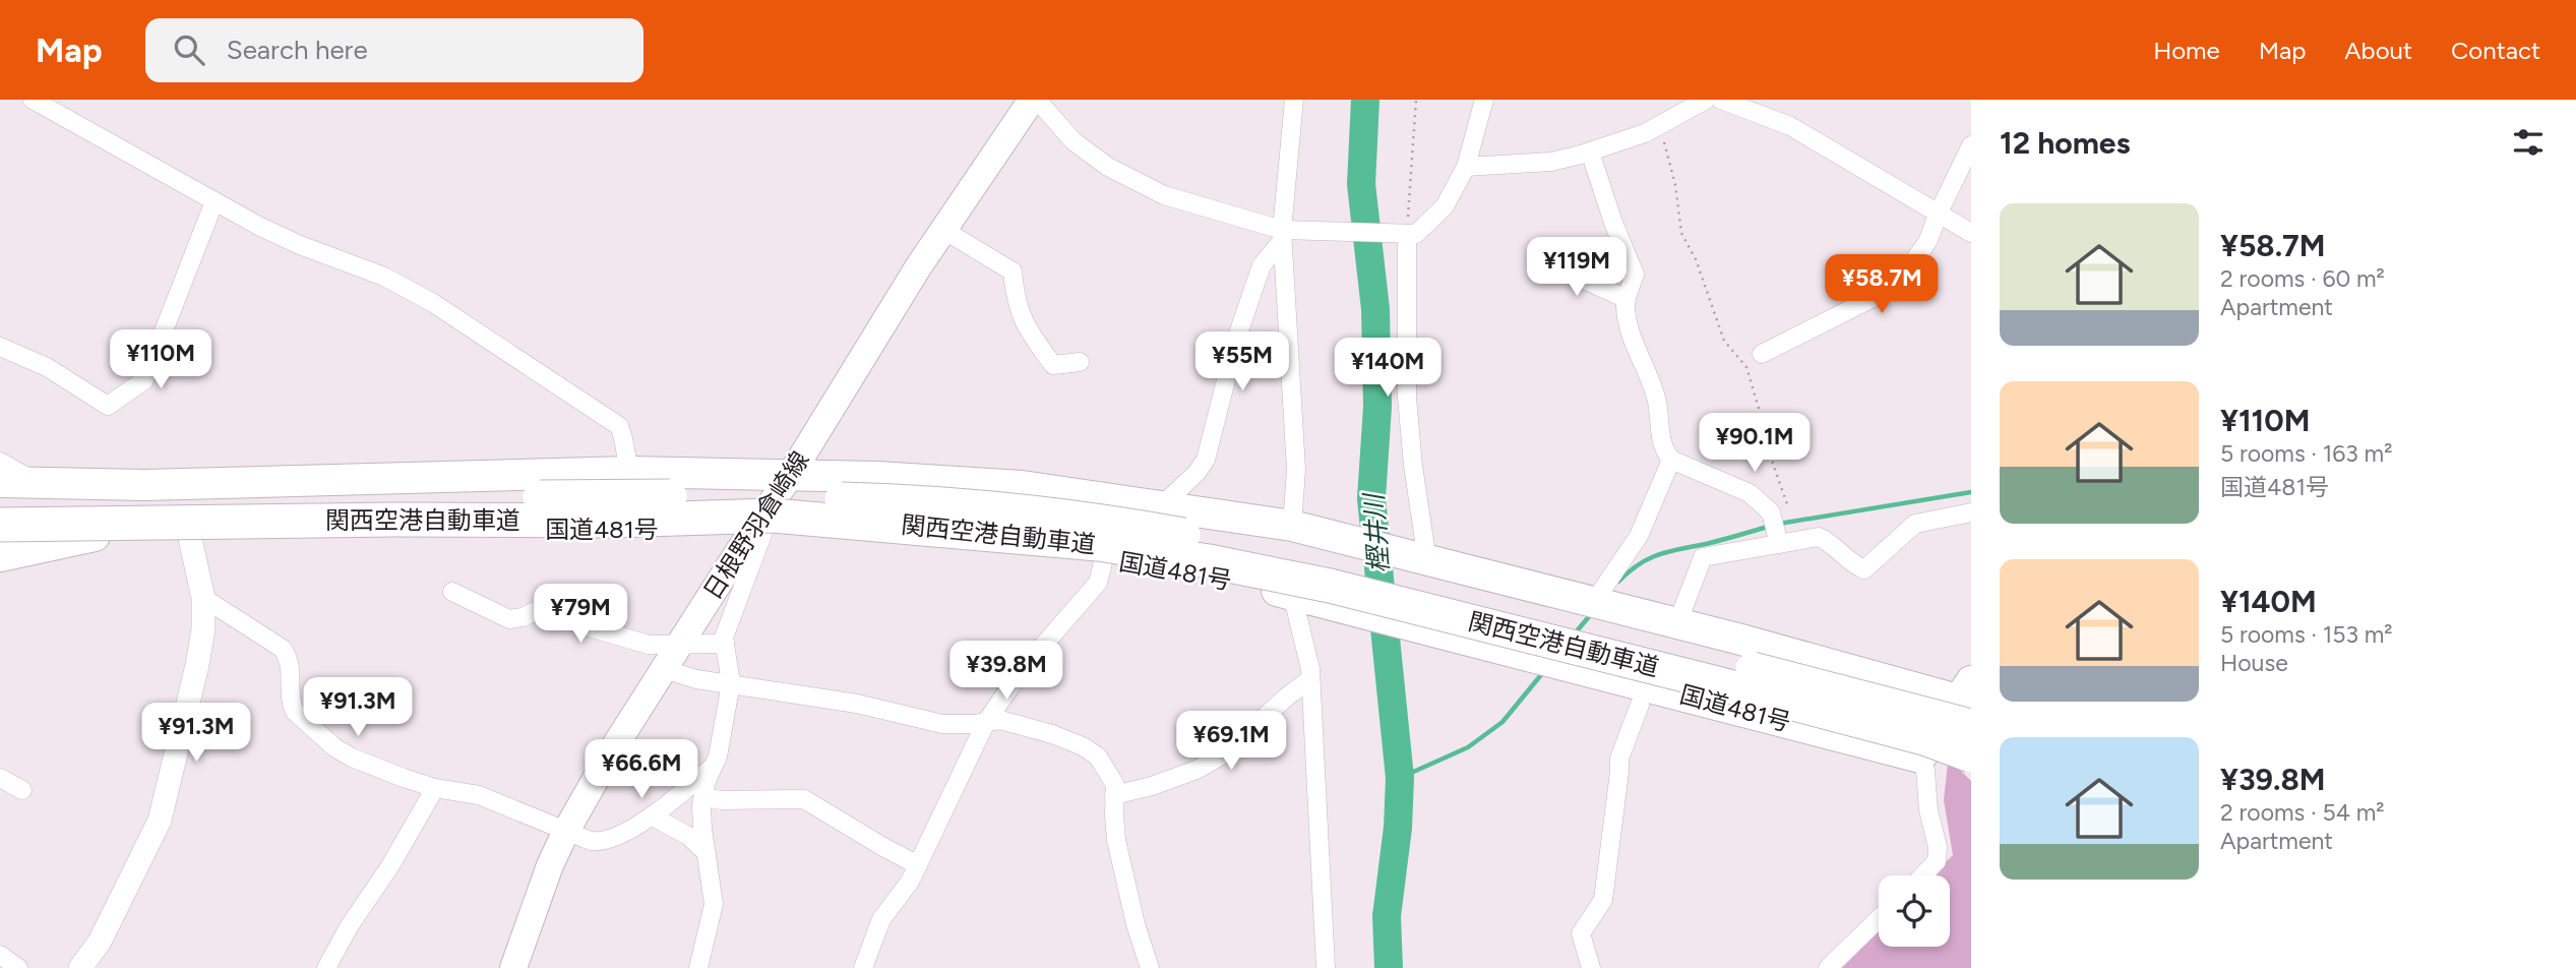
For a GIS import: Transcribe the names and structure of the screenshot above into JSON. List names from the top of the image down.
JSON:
{
  "streets": {
    "highway": ["関西空港自動車道", "国道481号"],
    "main road": ["日根野羽倉崎線"]
  },
  "crossings": [
    ["日根野羽倉崎線", "国道481号"]
  ],
  "water": ["樫井川"],
  "page": {
    "header": "Map",
    "search": "Search here",
    "nav": [
      "Home",
      "Map",
      "About",
      "Contact"
    ],
    "heading": "12 homes",
    "list": [
      {
        "name": "¥58.7M",
        "note": "2 rooms · 60 m² · Apartment"
      },
      {
        "name": "¥110M",
        "note": "5 rooms · 163 m² · 国道481号"
      },
      {
        "name": "¥140M",
        "note": "5 rooms · 153 m² · House"
      },
      {
        "name": "¥39.8M",
        "note": "2 rooms · 54 m² · Apartment"
      }
    ],
    "price": [
      "¥119M",
      "¥58.7M",
      "¥110M",
      "¥55M",
      "¥140M",
      "¥90.1M",
      "¥79M",
      "¥39.8M",
      "¥91.3M",
      "¥91.3M",
      "¥69.1M",
      "¥66.6M"
    ]
  }
}
